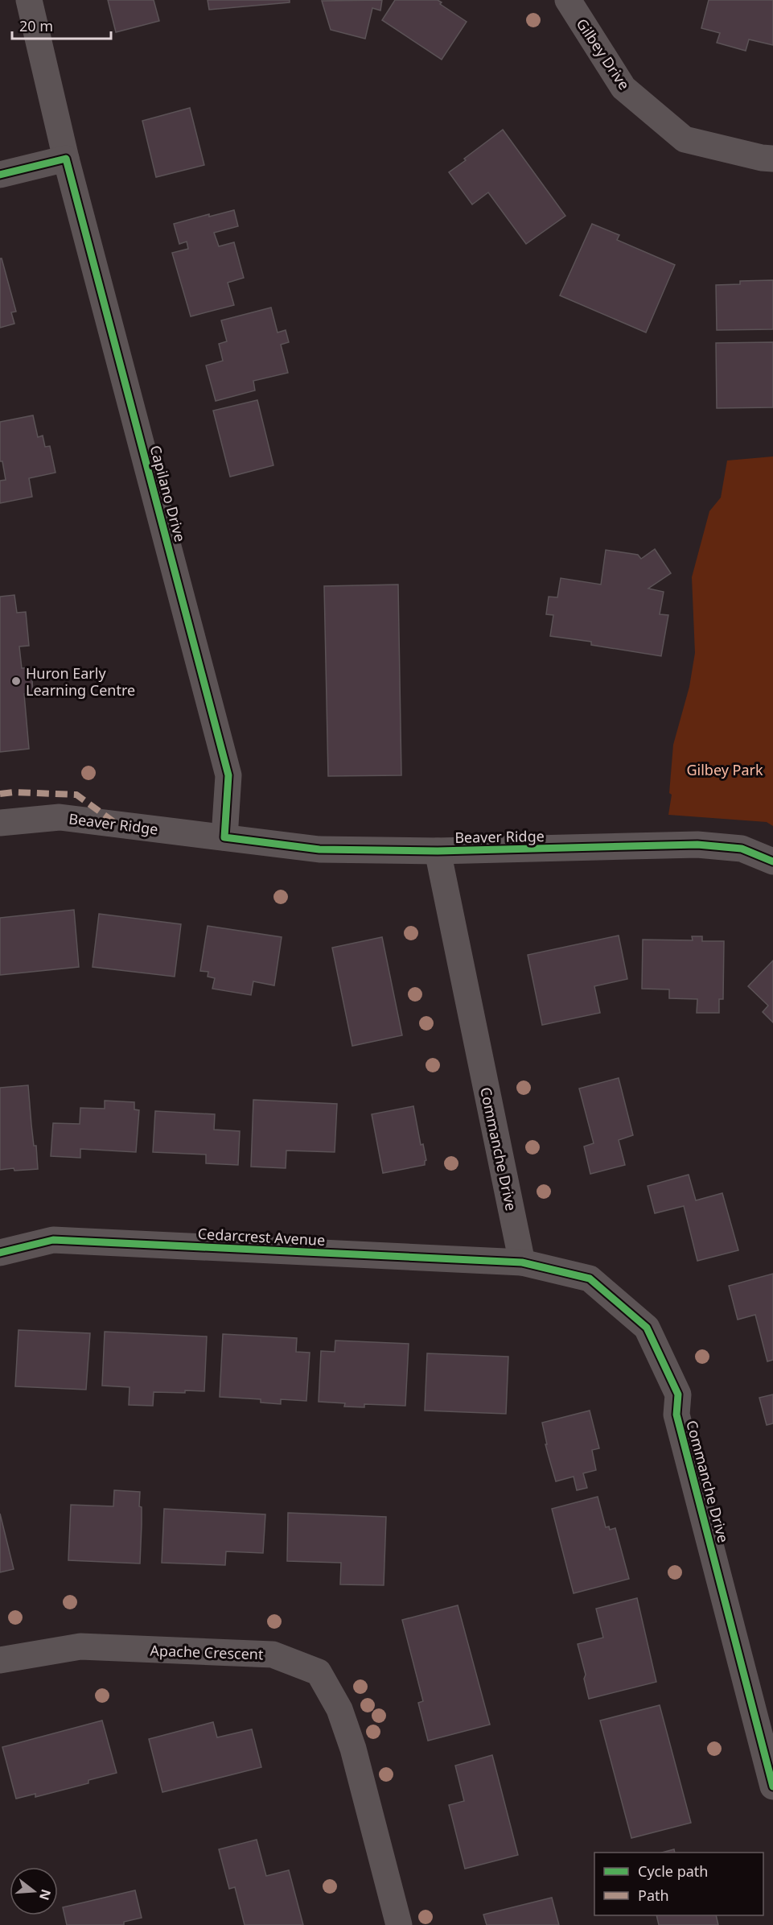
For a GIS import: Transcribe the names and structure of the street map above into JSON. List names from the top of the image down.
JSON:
{
  "streets": {
    "street": [
      "Gilbey Drive",
      "Capilano Drive",
      "Beaver Ridge",
      "Commanche Drive",
      "Cedarcrest Avenue",
      "Apache Crescent"
    ]
  },
  "crossings": [
    ["Capilano Drive", "Beaver Ridge"],
    ["Beaver Ridge", "Commanche Drive"],
    ["Commanche Drive", "Cedarcrest Avenue"]
  ],
  "parks": ["Gilbey Park"],
  "places": ["Huron Early Learning Centre"],
  "legend": ["Cycle path", "Path"],
  "scale_bar": "20 m",
  "north": "right"
}
